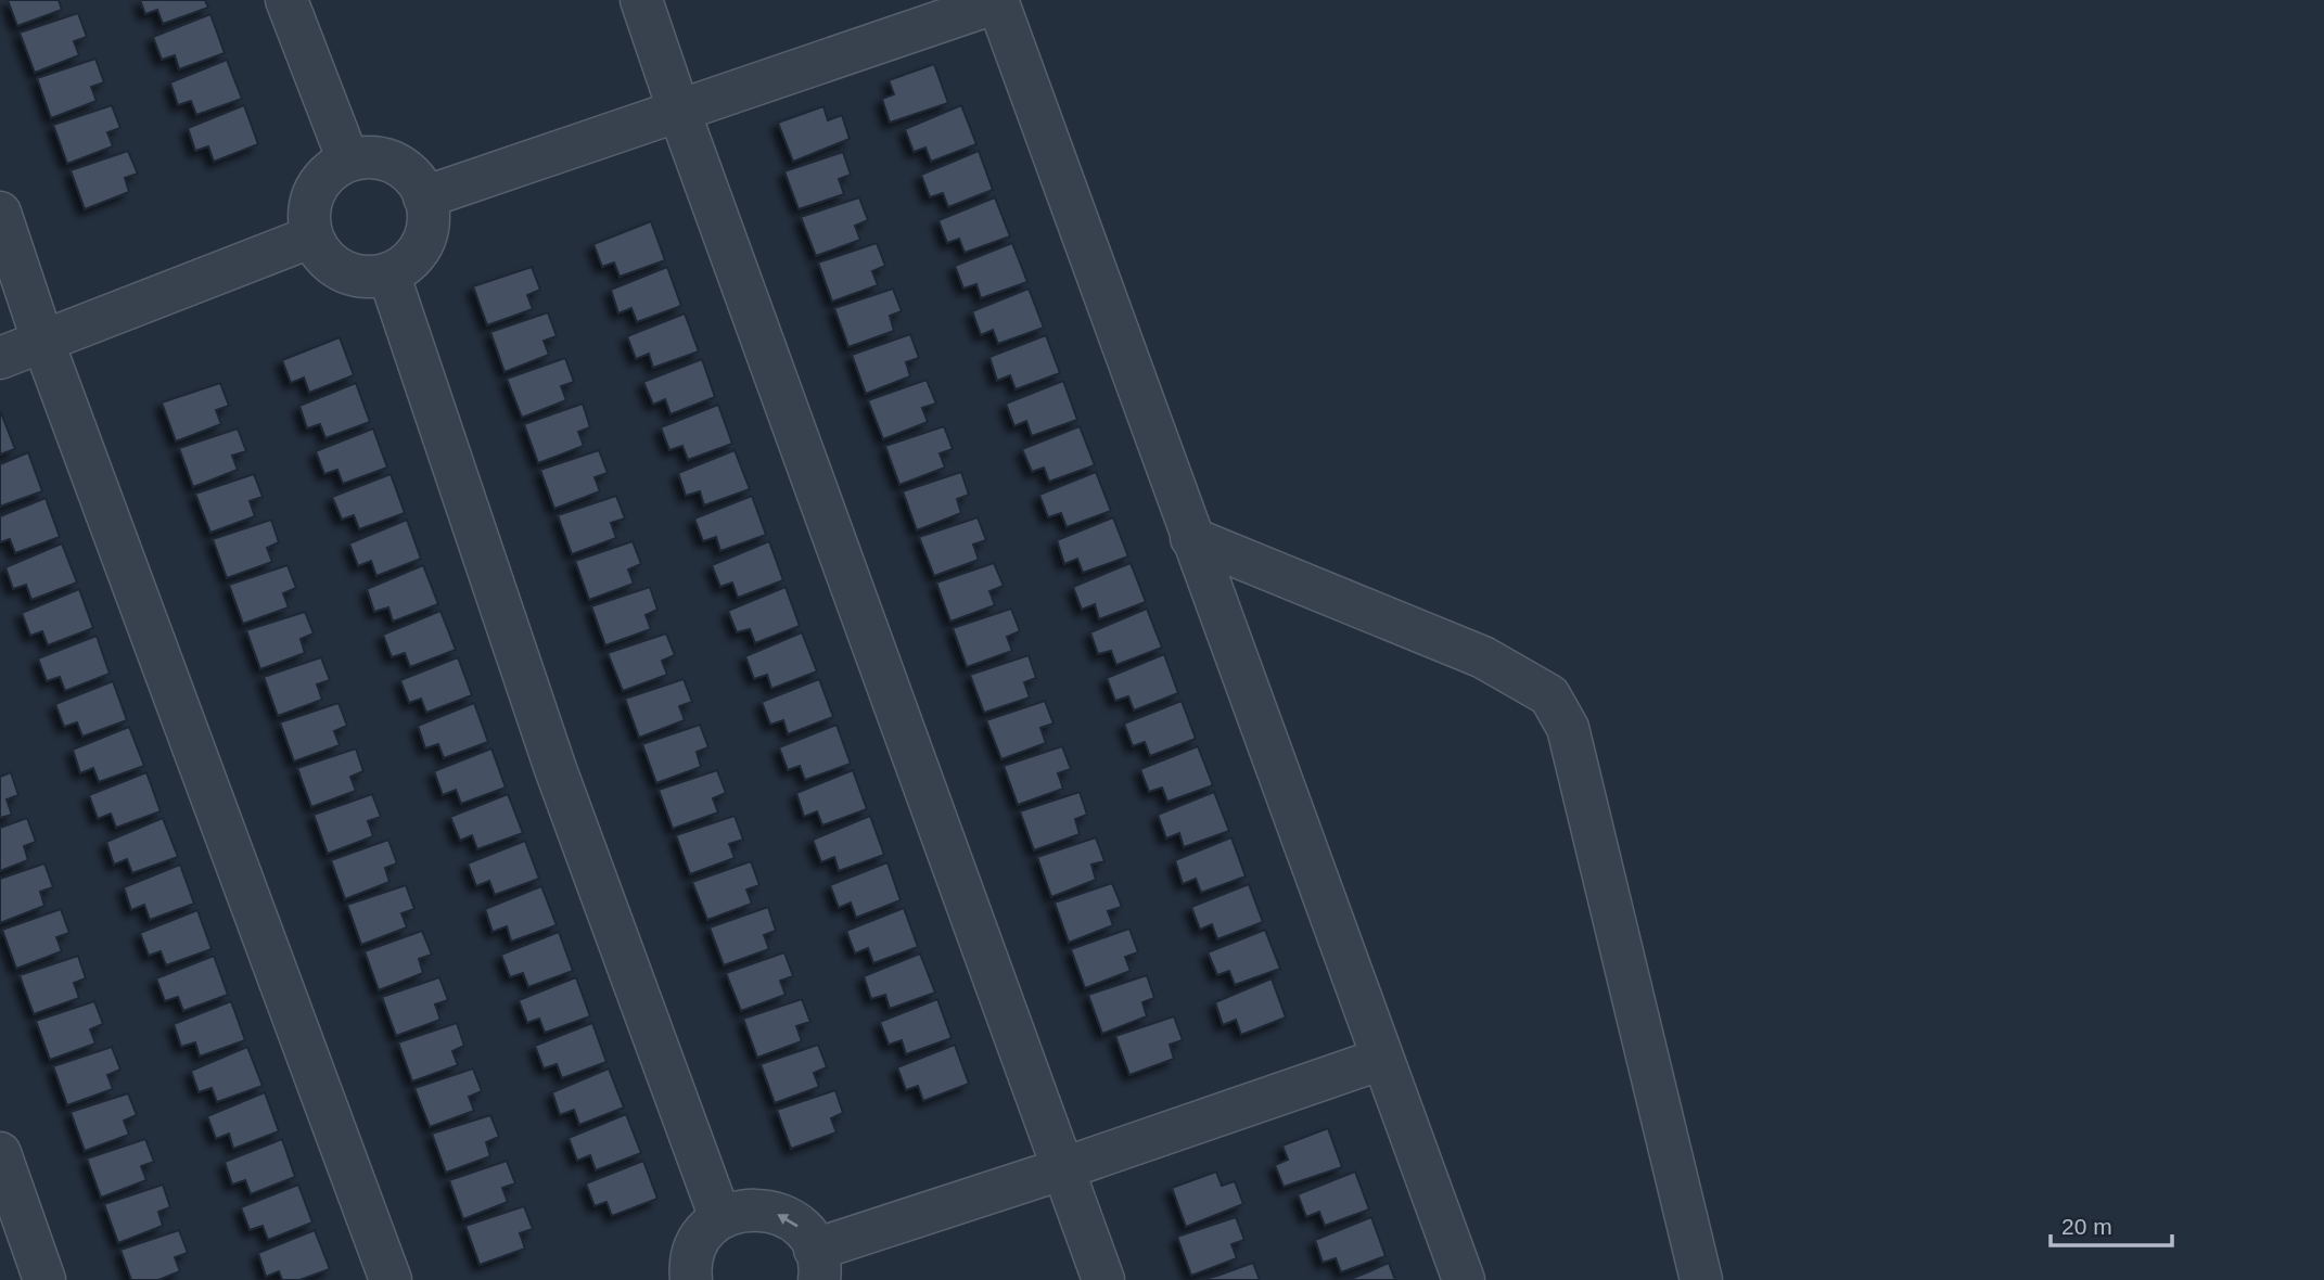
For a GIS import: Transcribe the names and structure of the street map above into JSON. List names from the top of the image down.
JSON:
{
  "scale_bar": "20 m"
}
